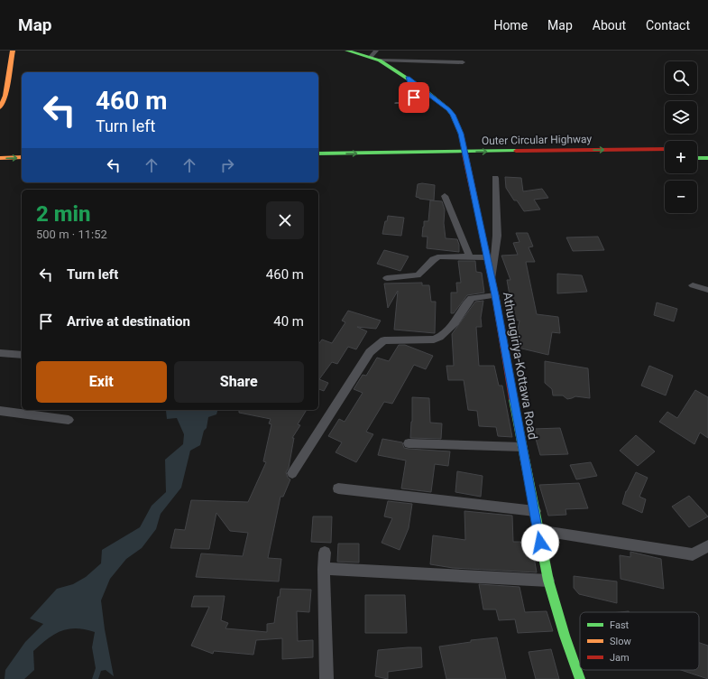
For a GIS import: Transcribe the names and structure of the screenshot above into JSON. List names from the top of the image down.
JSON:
{
  "streets": {
    "main road": ["Outer Circular Highway", "Athurugiriya-Kottawa Road"]
  },
  "one_way": ["Outer Circular Highway"],
  "legend": ["Fast", "Slow", "Jam"],
  "page": {
    "header": "Map",
    "nav": [
      "Home",
      "Map",
      "About",
      "Contact"
    ],
    "map_buttons": ["+", "−"],
    "turn": ["460 m", "Turn left"],
    "heading": ["2 min", "500 m · 11:52"],
    "list": [
      {
        "name": "Turn left",
        "value": "460 m"
      },
      {
        "name": "Arrive at destination",
        "value": "40 m"
      }
    ],
    "buttons": ["Exit", "Share"]
  }
}
